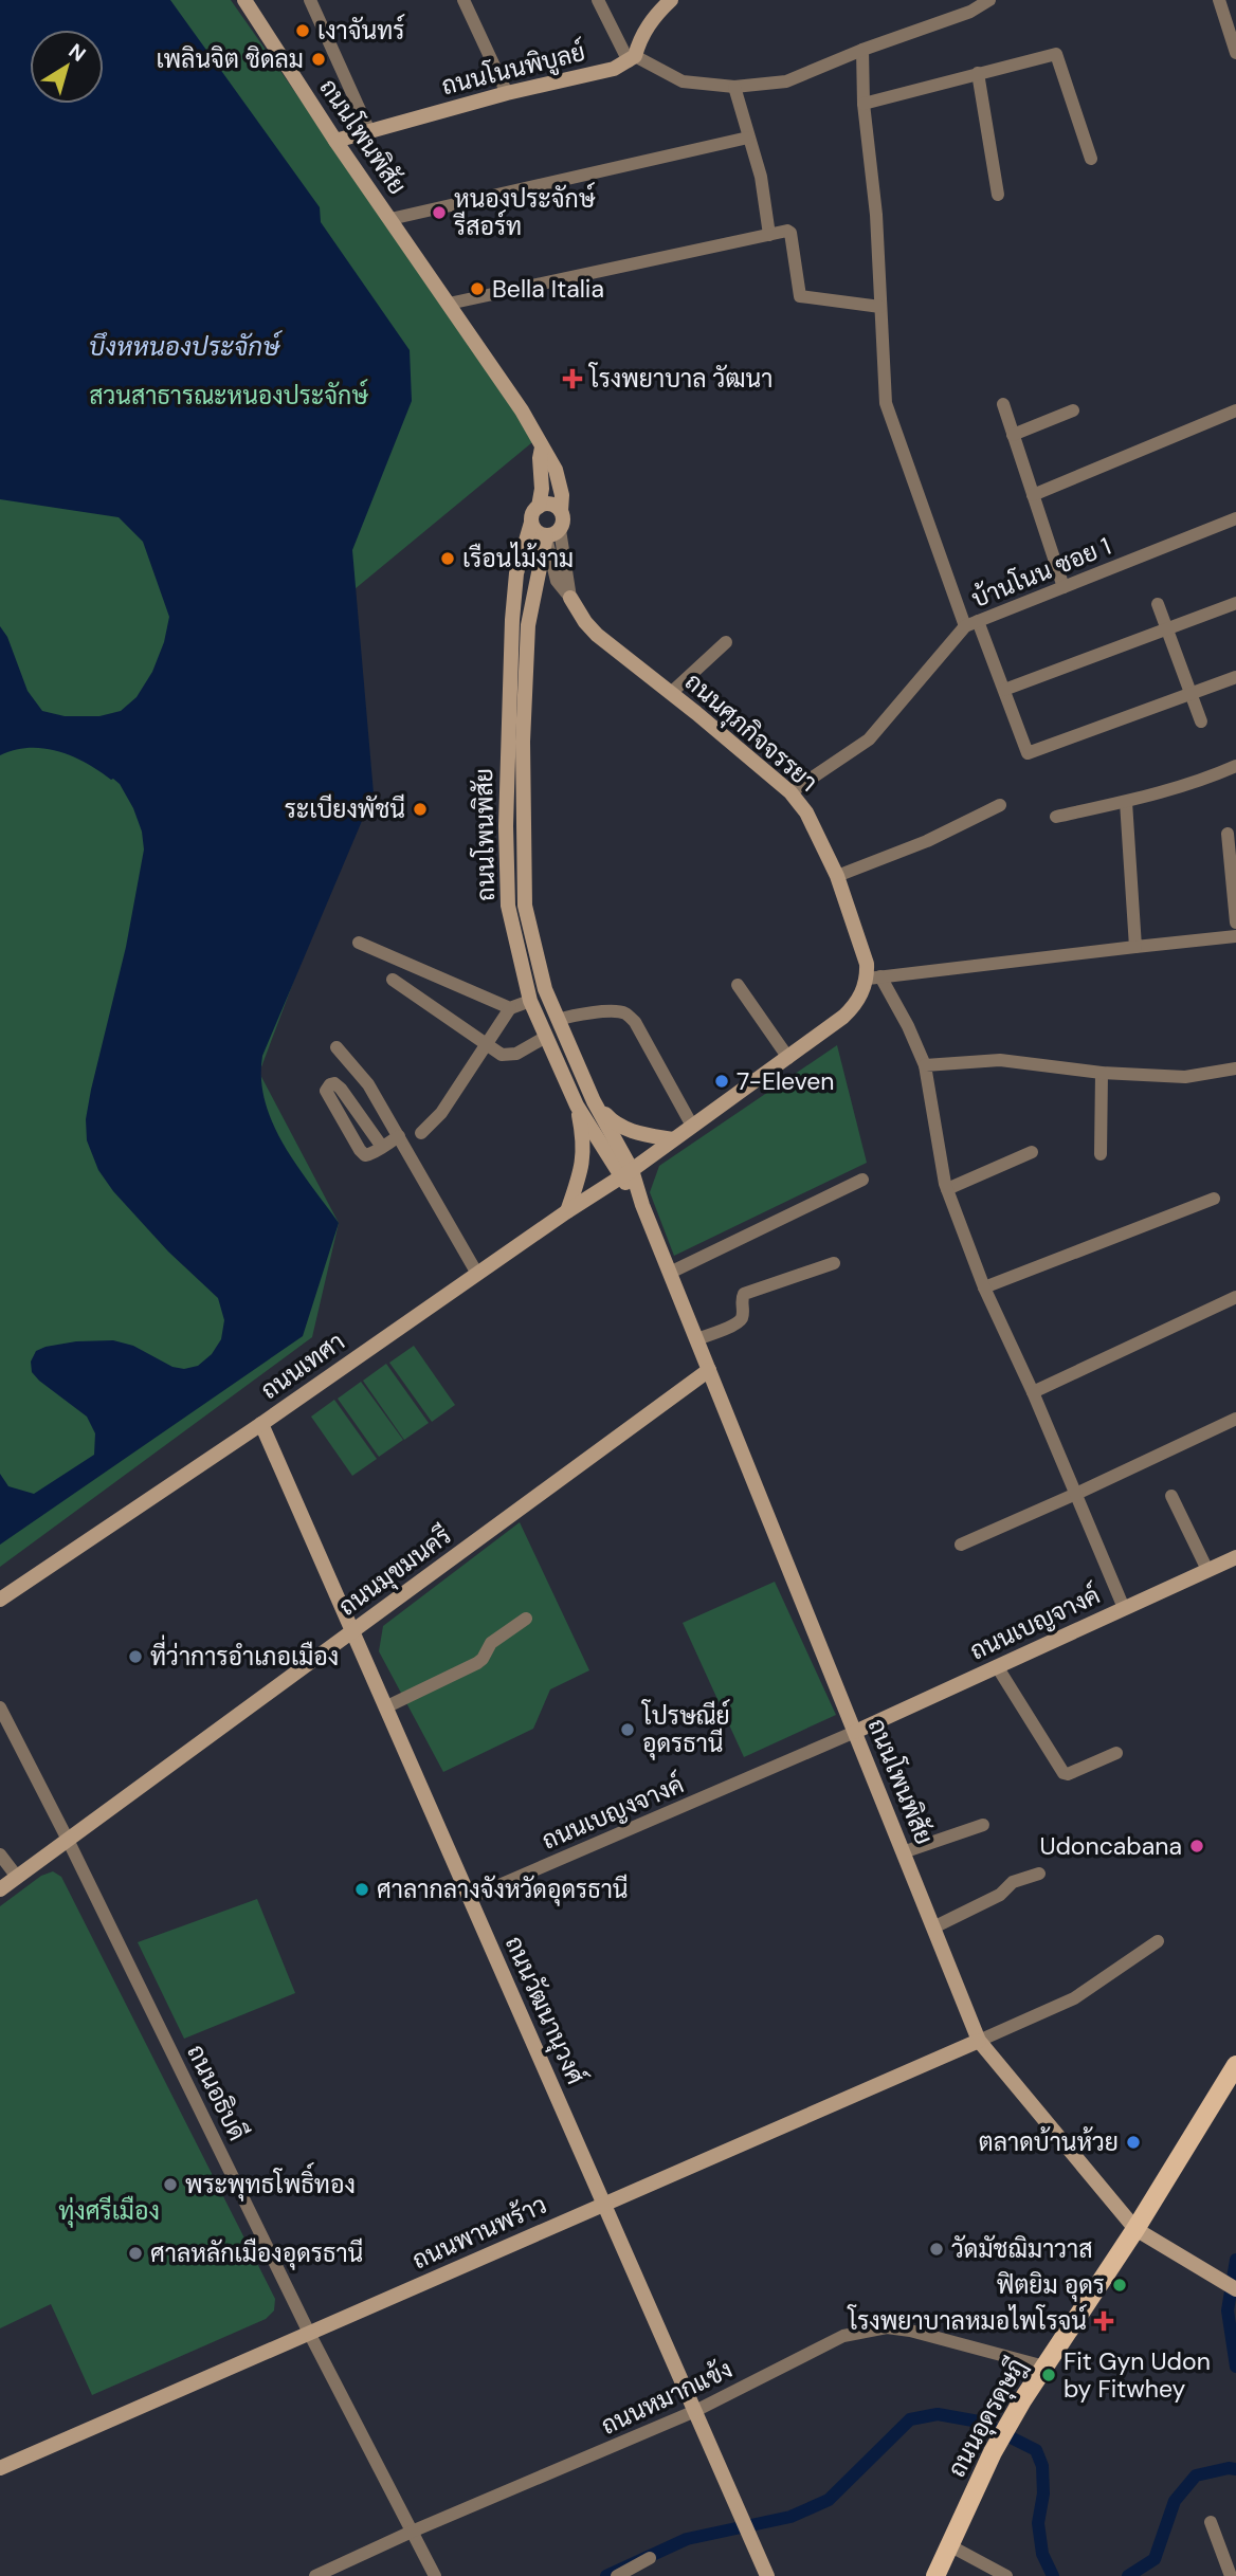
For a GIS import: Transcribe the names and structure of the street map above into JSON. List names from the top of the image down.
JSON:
{
  "streets": {
    "main road": ["ถนนอุดรดุษฎี"],
    "street": [
      "ถนนโนนพิบูลย์",
      "ถนนโพนพิสัย",
      "บ้านโนน ซอย 1",
      "ถนนศุภกิจจรรยา",
      "ถนนเทศา",
      "ถนนมุขมนครี",
      "ถนนเบญจางค์",
      "ถนนเบญงจางค์",
      "ถนนวัฒนานุวงศ์",
      "ถนนอธิบดี",
      "ถนนพานพร้าว",
      "ถนนหมากแข้ง"
    ]
  },
  "crossings": [
    ["ถนนโนนพิบูลย์", "ถนนโพนพิสัย"],
    ["ถนนโพนพิสัย", "ถนนศุภกิจจรรยา"],
    ["ถนนโพนพิสัย", "ถนนเทศา"],
    ["ถนนโพนพิสัย", "ถนนมุขมนครี"],
    ["ถนนโพนพิสัย", "ถนนเบญจางค์"],
    ["ถนนโพนพิสัย", "ถนนเบญงจางค์"],
    ["ถนนโพนพิสัย", "ถนนพานพร้าว"],
    ["ถนนโพนพิสัย", "ถนนอุดรดุษฎี"],
    ["บ้านโนน ซอย 1", "ถนนศุภกิจจรรยา"],
    ["ถนนเทศา", "ถนนวัฒนานุวงศ์"],
    ["ถนนมุขมนครี", "ถนนวัฒนานุวงศ์"],
    ["ถนนมุขมนครี", "ถนนอธิบดี"],
    ["ถนนเบญจางค์", "ถนนเบญงจางค์"],
    ["ถนนเบญงจางค์", "ถนนวัฒนานุวงศ์"],
    ["ถนนวัฒนานุวงศ์", "ถนนพานพร้าว"],
    ["ถนนวัฒนานุวงศ์", "ถนนหมากแข้ง"],
    ["ถนนอธิบดี", "ถนนพานพร้าว"],
    ["ถนนอธิบดี", "ถนนหมากแข้ง"],
    ["ถนนหมากแข้ง", "ถนนอุดรดุษฎี"]
  ],
  "water": ["บึงหหนองประจักษ์"],
  "parks": ["สวนสาธารณะหนองประจักษ์", "ทุ่งศรีเมือง"],
  "places": {
    "other": [
      "เงาจันทร์",
      "เพลินจิต ชิดลม",
      "หนองประจักษ์ รีสอร์ท",
      "Bella Italia",
      "เรือนไม้งาม",
      "ระเบียงพัชนี",
      "7-Eleven",
      "ที่ว่าการอำเภอเมือง",
      "โปรษณีย์ อุดรธานี",
      "Udoncabana",
      "ศาลากลางจังหวัดอุดรธานี",
      "ตลาดบ้านห้วย",
      "พระพุทธโพธิ์ทอง",
      "วัดมัชฌิมาวาส",
      "ศาลหลักเมืองอุดรธานี",
      "ฟิตยิม อุดร",
      "Fit Gyn Udon by Fitwhey"
    ],
    "health": ["โรงพยาบาล วัฒนา", "โรงพยาบาลหมอไพโรจน์"]
  },
  "north": "top right"
}
